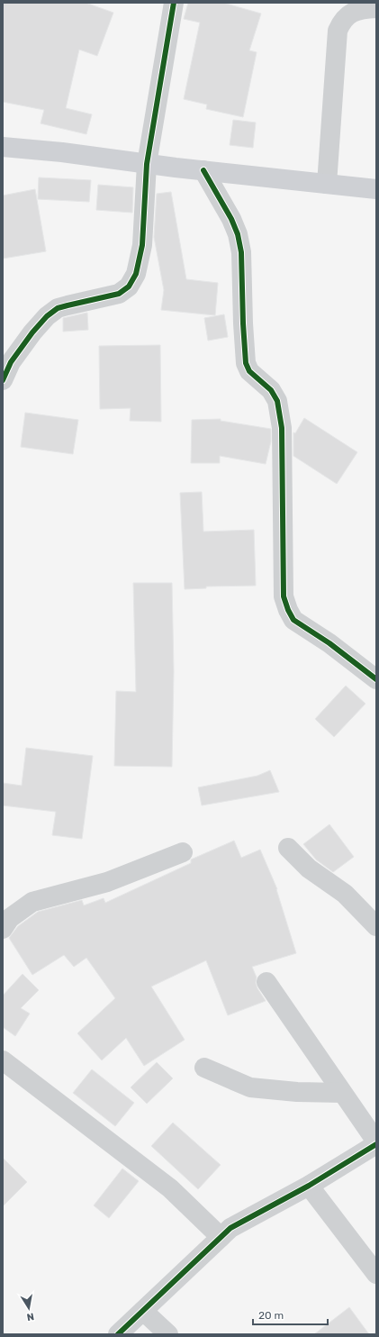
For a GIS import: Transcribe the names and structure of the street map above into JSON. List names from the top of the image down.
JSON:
{
  "scale_bar": "20 m",
  "north": "bottom"
}
